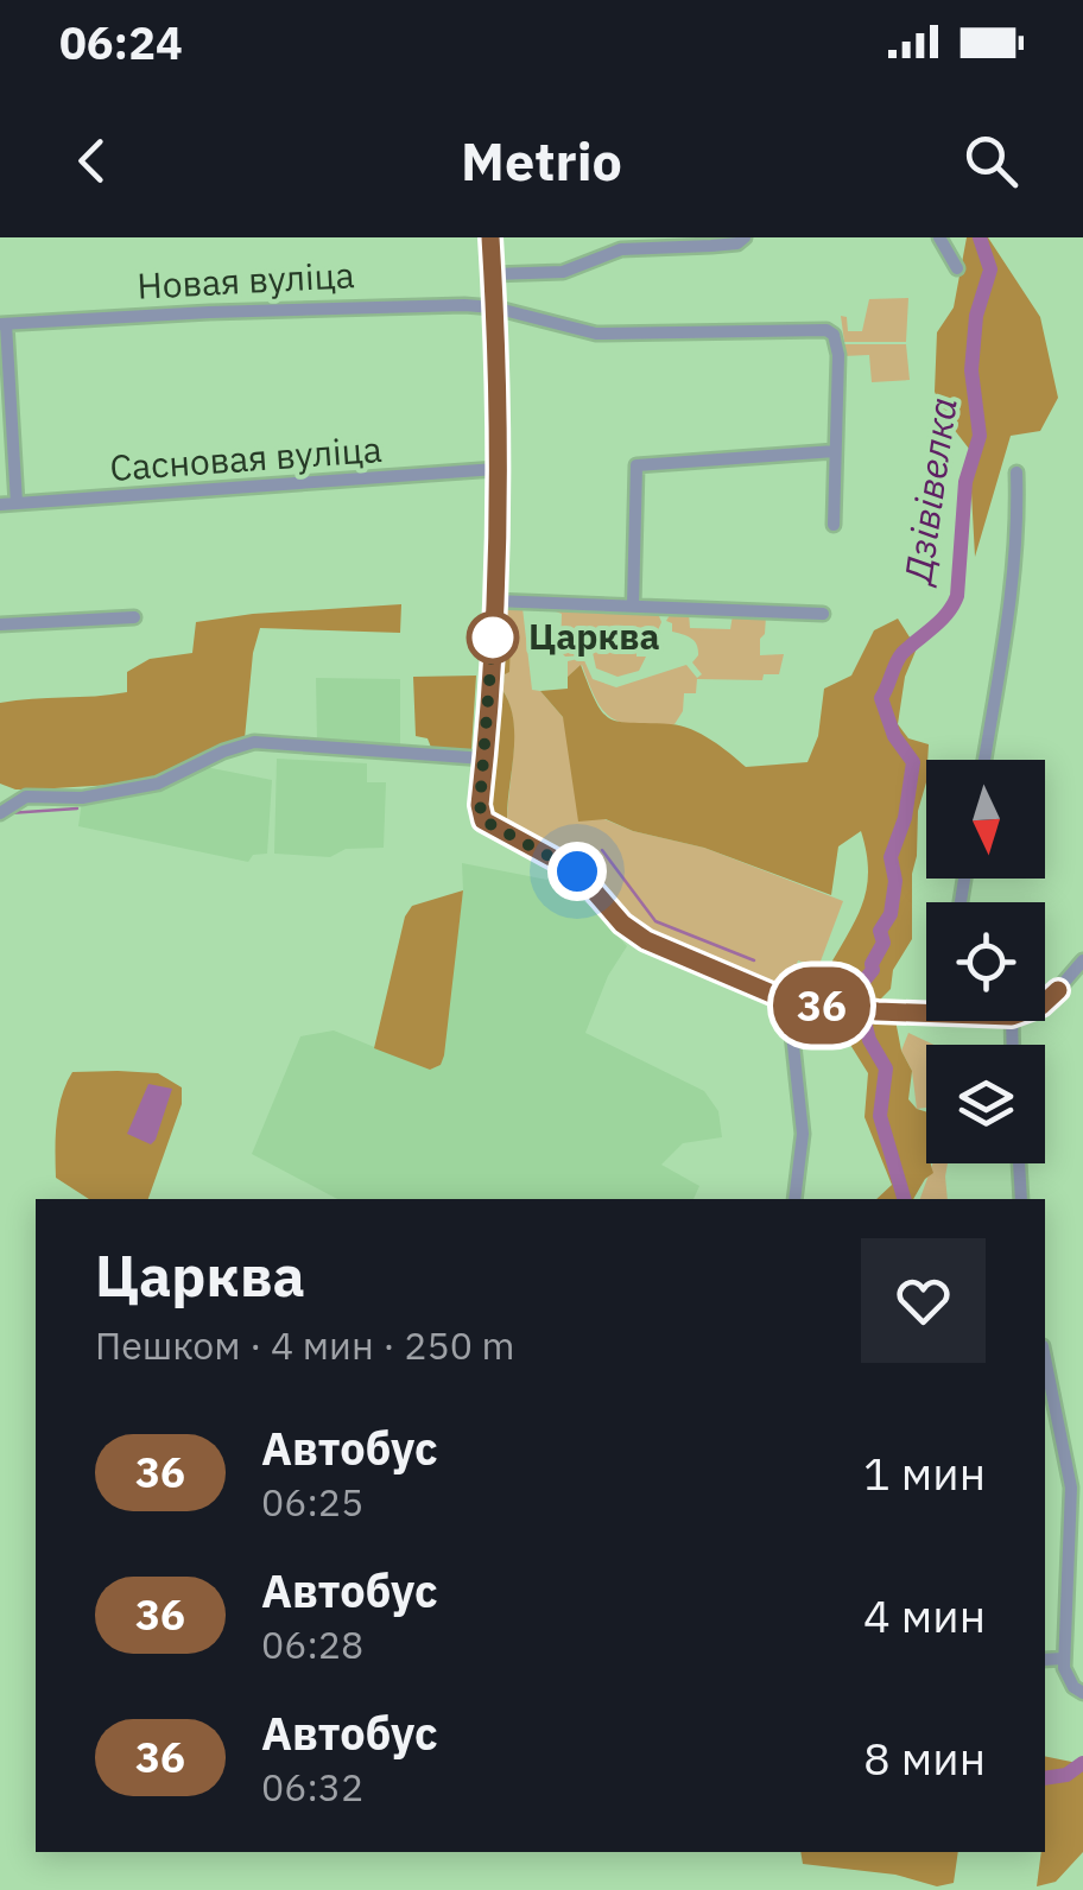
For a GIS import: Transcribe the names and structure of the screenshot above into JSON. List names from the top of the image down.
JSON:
{
  "streets": {
    "street": ["Новая вуліца", "Сасновая вуліца"]
  },
  "water": ["Дзівівелка"],
  "places": ["Царква"],
  "lines": ["bus line 36"],
  "north": "bottom",
  "page": {
    "status": "06:24",
    "header": "Metrio",
    "on_map": "36",
    "heading": ["Царква", "Пешком · 4 мин · 250 m"],
    "list": [
      {
        "mark": "36",
        "name": "Автобус",
        "note": "06:25",
        "value": "1 мин"
      },
      {
        "mark": "36",
        "name": "Автобус",
        "note": "06:28",
        "value": "4 мин"
      },
      {
        "mark": "36",
        "name": "Автобус",
        "note": "06:32",
        "value": "8 мин"
      }
    ]
  }
}
